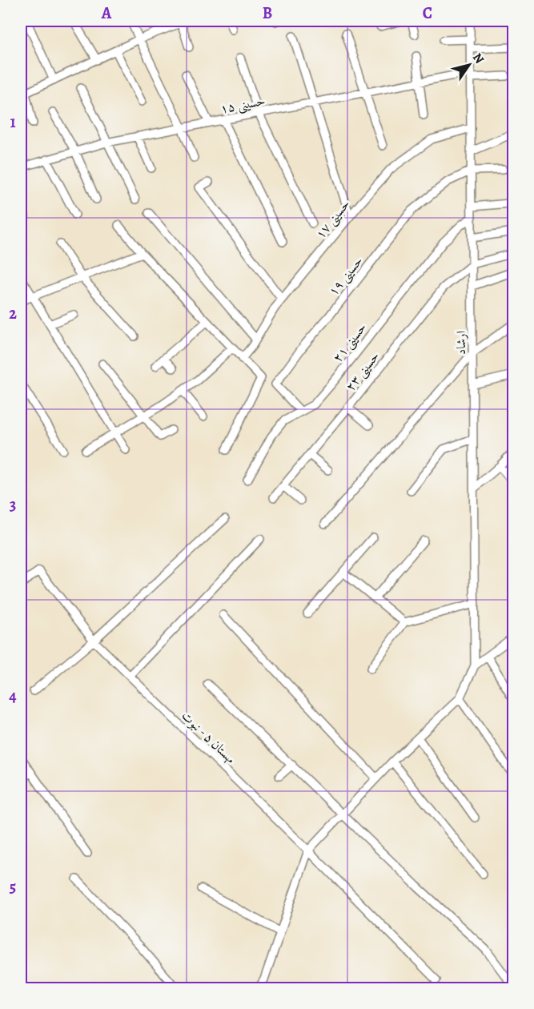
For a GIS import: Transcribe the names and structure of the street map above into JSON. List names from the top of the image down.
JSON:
{
  "streets": {
    "street": [
      "حسینی ۱۵",
      "حسینی ۱۷",
      "حسینی ۱۹",
      "حسینی ۲۱",
      "ارشاد",
      "حسینی ۲۳",
      "مهستان ۵ - نبوت"
    ]
  },
  "crossings": [
    ["حسینی ۱۵", "ارشاد"],
    ["حسینی ۱۷", "ارشاد"],
    ["حسینی ۱۹", "حسینی ۲۱"],
    ["حسینی ۱۹", "ارشاد"],
    ["حسینی ۲۱", "ارشاد"],
    ["ارشاد", "حسینی ۲۳"]
  ],
  "north": "top right",
  "grid": {
    "columns": ["A", "B", "C"],
    "rows": [
      "1",
      "2",
      "3",
      "4",
      "5"
    ]
  }
}
